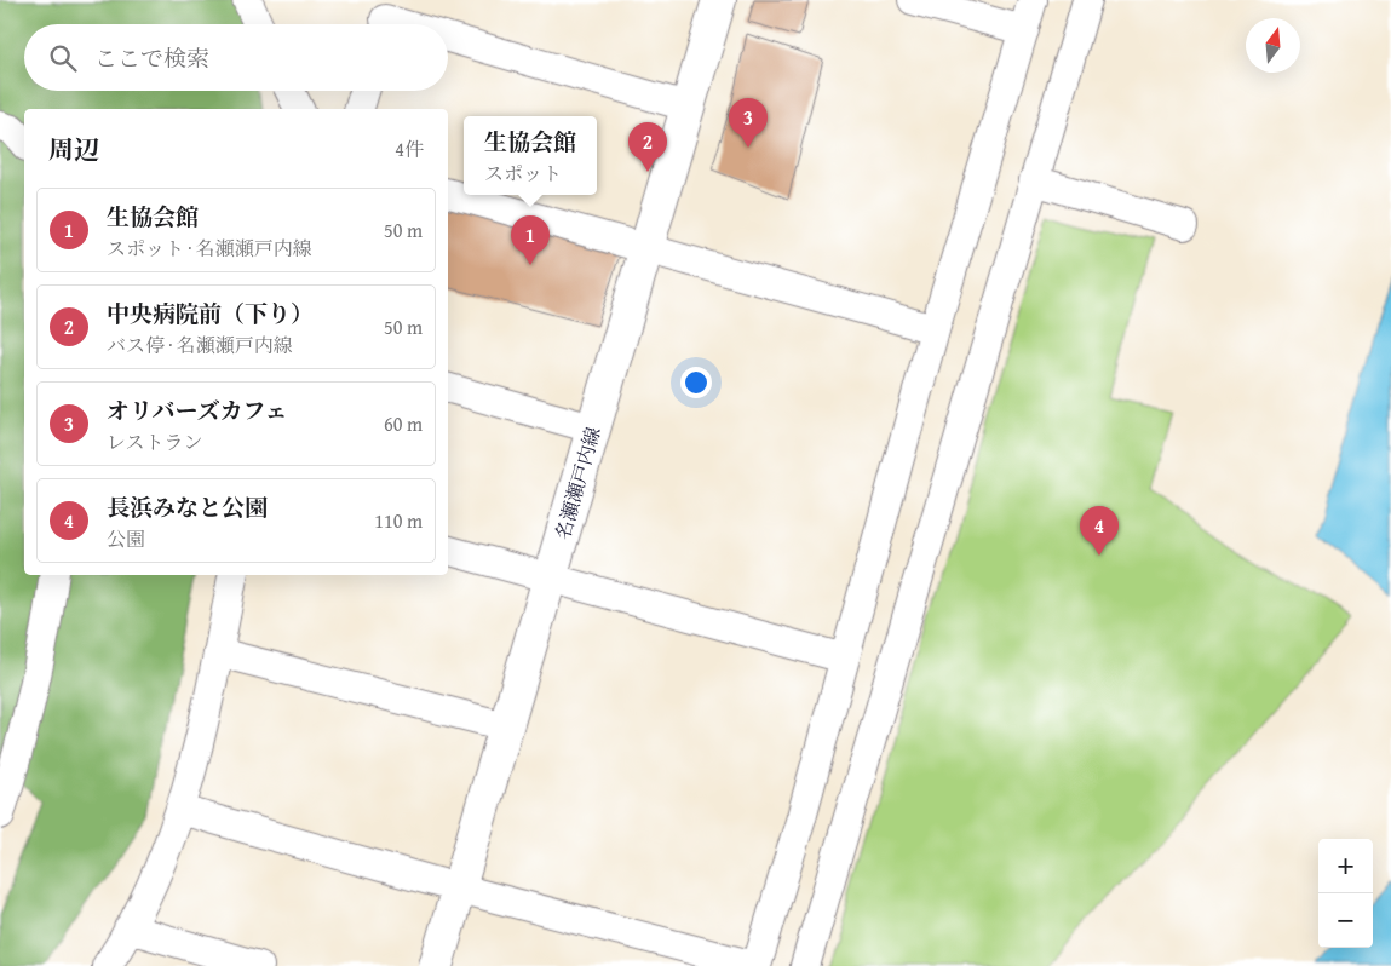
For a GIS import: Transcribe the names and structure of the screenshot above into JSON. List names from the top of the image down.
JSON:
{
  "streets": {
    "main road": ["名瀬瀬戸内線"]
  },
  "north": "top",
  "page": {
    "search": "ここで検索",
    "pins": [
      "3",
      "2",
      "1",
      "4"
    ],
    "heading": ["周辺", "4件"],
    "popup": ["生協会館", "スポット"],
    "list": [
      {
        "mark": "1",
        "name": "生協会館",
        "note": "スポット · 名瀬瀬戸内線",
        "value": "50 m"
      },
      {
        "mark": "2",
        "name": "中央病院前（下り）",
        "note": "バス停 · 名瀬瀬戸内線",
        "value": "50 m"
      },
      {
        "mark": "3",
        "name": "オリバーズカフェ",
        "note": "レストラン",
        "value": "60 m"
      },
      {
        "mark": "4",
        "name": "長浜みなと公園",
        "note": "公園",
        "value": "110 m"
      }
    ],
    "map_buttons": ["+", "−"]
  }
}
